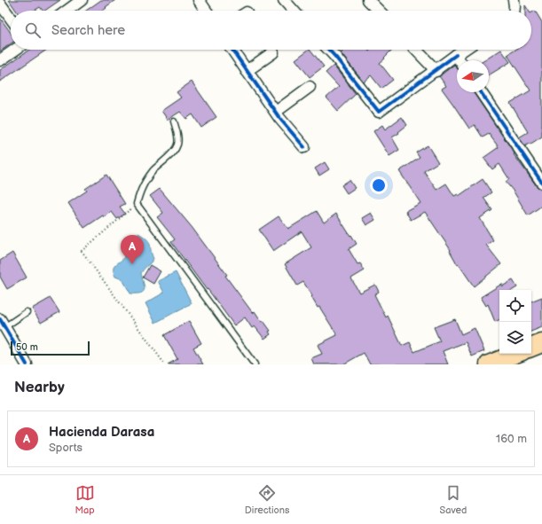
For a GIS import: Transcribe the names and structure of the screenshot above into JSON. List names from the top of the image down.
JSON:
{
  "scale_bar": "50 m",
  "north": "left",
  "page": {
    "search": "Search here",
    "pins": "A",
    "scale": "50 m",
    "heading": "Nearby",
    "list": [
      {
        "mark": "A",
        "name": "Hacienda Darasa",
        "note": "Sports",
        "value": "160 m"
      }
    ],
    "nav": ["Map", "Directions", "Saved"]
  }
}
